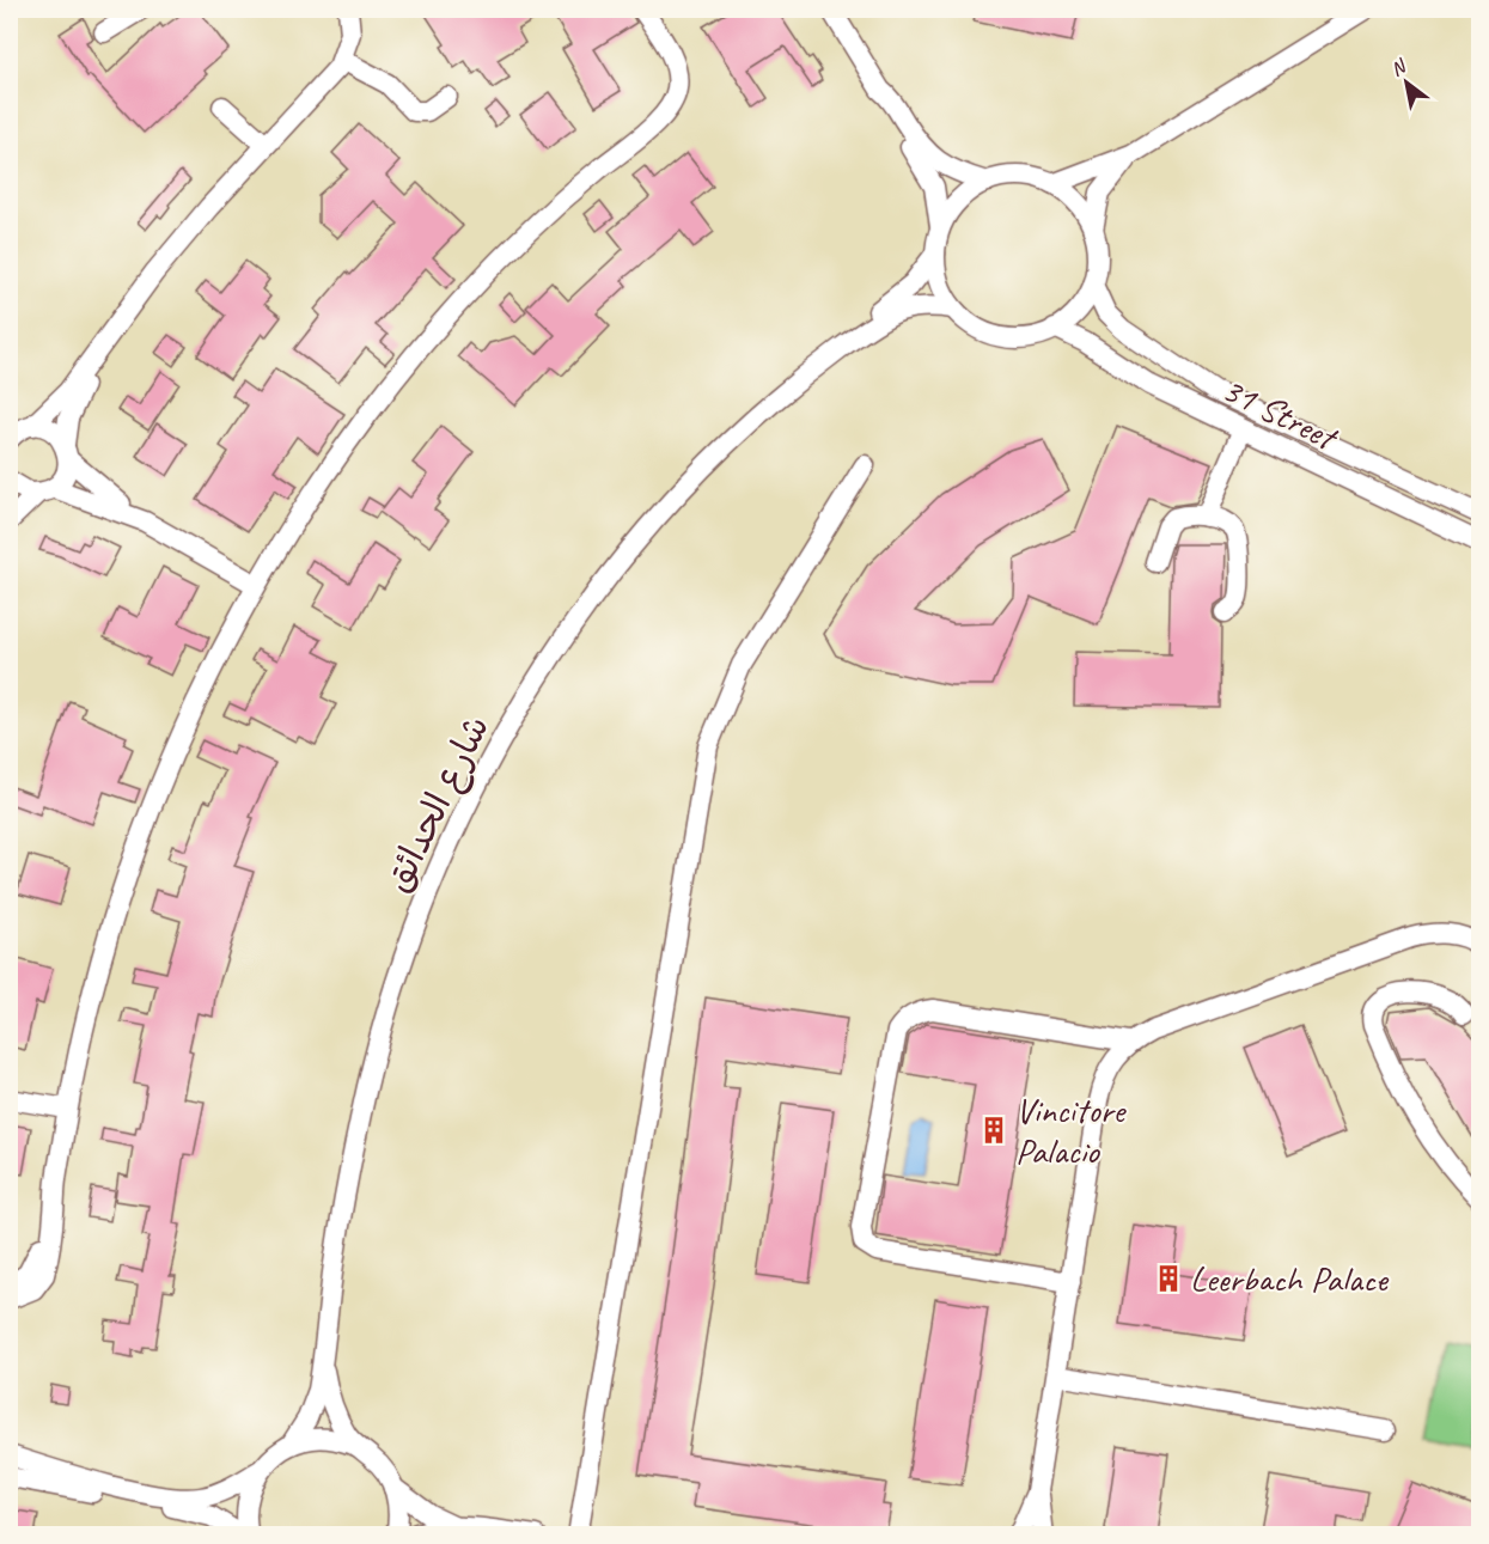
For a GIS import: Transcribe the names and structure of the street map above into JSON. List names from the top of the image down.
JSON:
{
  "streets": {
    "street": ["31 Street", "شارع الحدائق"]
  },
  "places": {
    "building": ["Vincitore Palacio", "Leerbach Palace"]
  },
  "north": "top left"
}
